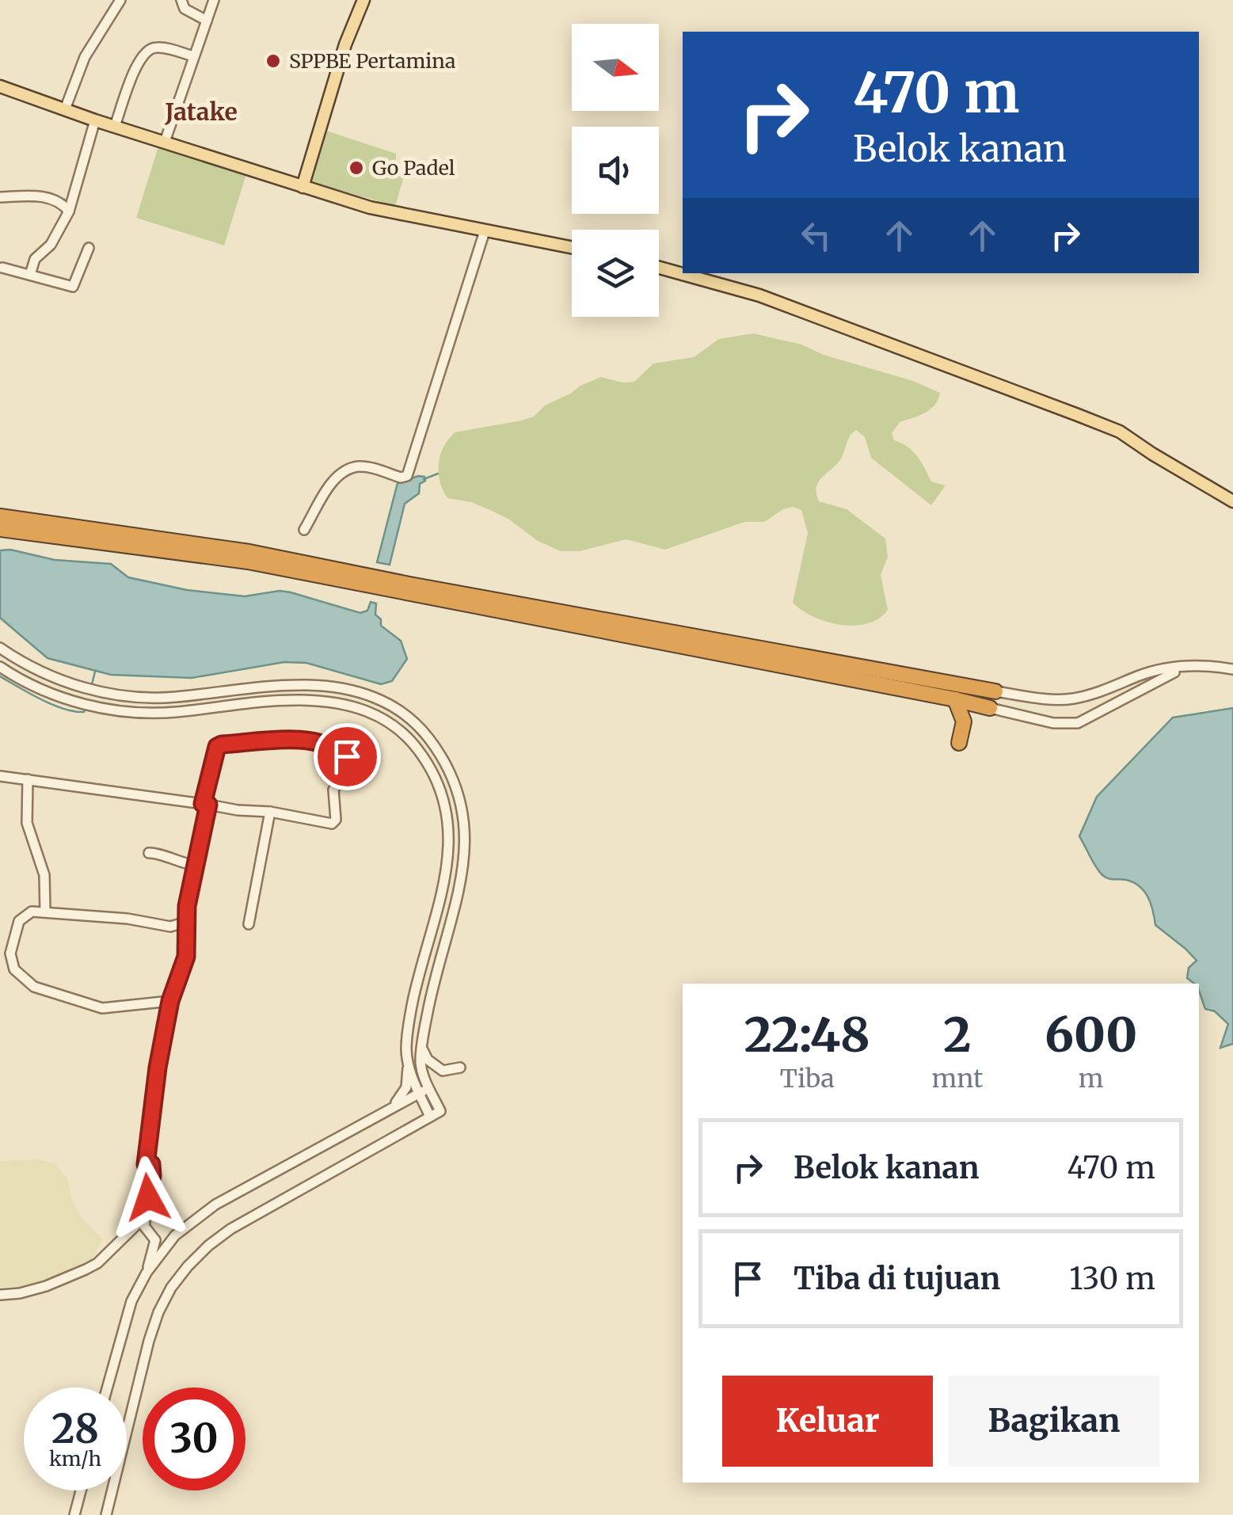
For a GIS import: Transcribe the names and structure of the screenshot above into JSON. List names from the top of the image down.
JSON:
{
  "districts": ["Jatake"],
  "places": ["SPPBE Pertamina", "Go Padel"],
  "north": "right",
  "page": {
    "turn": ["470 m", "Belok kanan"],
    "eta": [
      "22:48",
      "Tiba",
      "2",
      "mnt",
      "600",
      "m"
    ],
    "list": [
      {
        "name": "Belok kanan",
        "value": "470 m"
      },
      {
        "name": "Tiba di tujuan",
        "value": "130 m"
      }
    ],
    "buttons": ["Keluar", "Bagikan"],
    "speed": "28 km/h",
    "limit": "30"
  }
}
